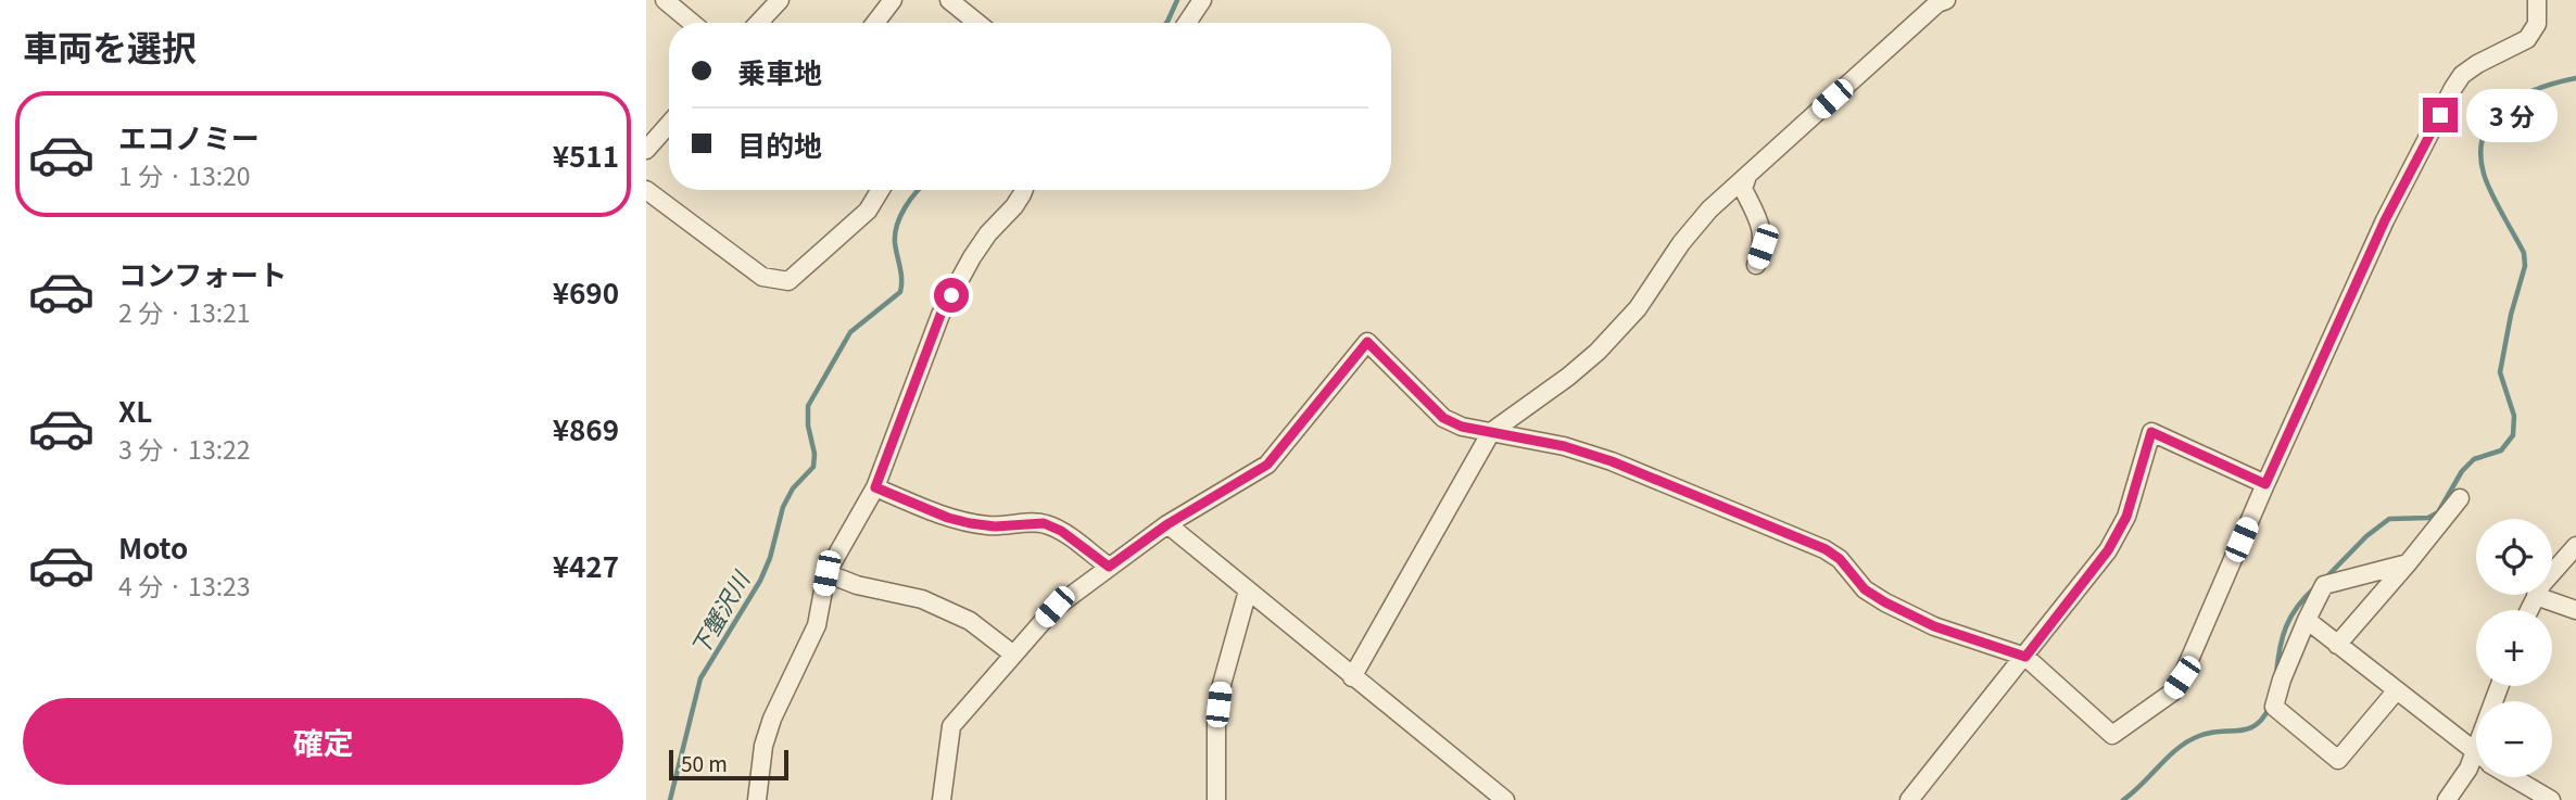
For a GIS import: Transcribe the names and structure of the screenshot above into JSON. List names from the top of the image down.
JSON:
{
  "water": ["下蟹沢川"],
  "scale_bar": "50 m",
  "page": {
    "heading": "車両を選択",
    "banner": ["乗車地", "目的地"],
    "bubble": "3 分",
    "list": [
      {
        "name": "エコノミー",
        "note": "1 分 · 13:20",
        "value": "¥511"
      },
      {
        "name": "コンフォート",
        "note": "2 分 · 13:21",
        "value": "¥690"
      },
      {
        "name": "XL",
        "note": "3 分 · 13:22",
        "value": "¥869"
      },
      {
        "name": "Moto",
        "note": "4 分 · 13:23",
        "value": "¥427"
      }
    ],
    "map_buttons": ["+", "−"],
    "buttons": "確定",
    "scale": "50 m"
  }
}
